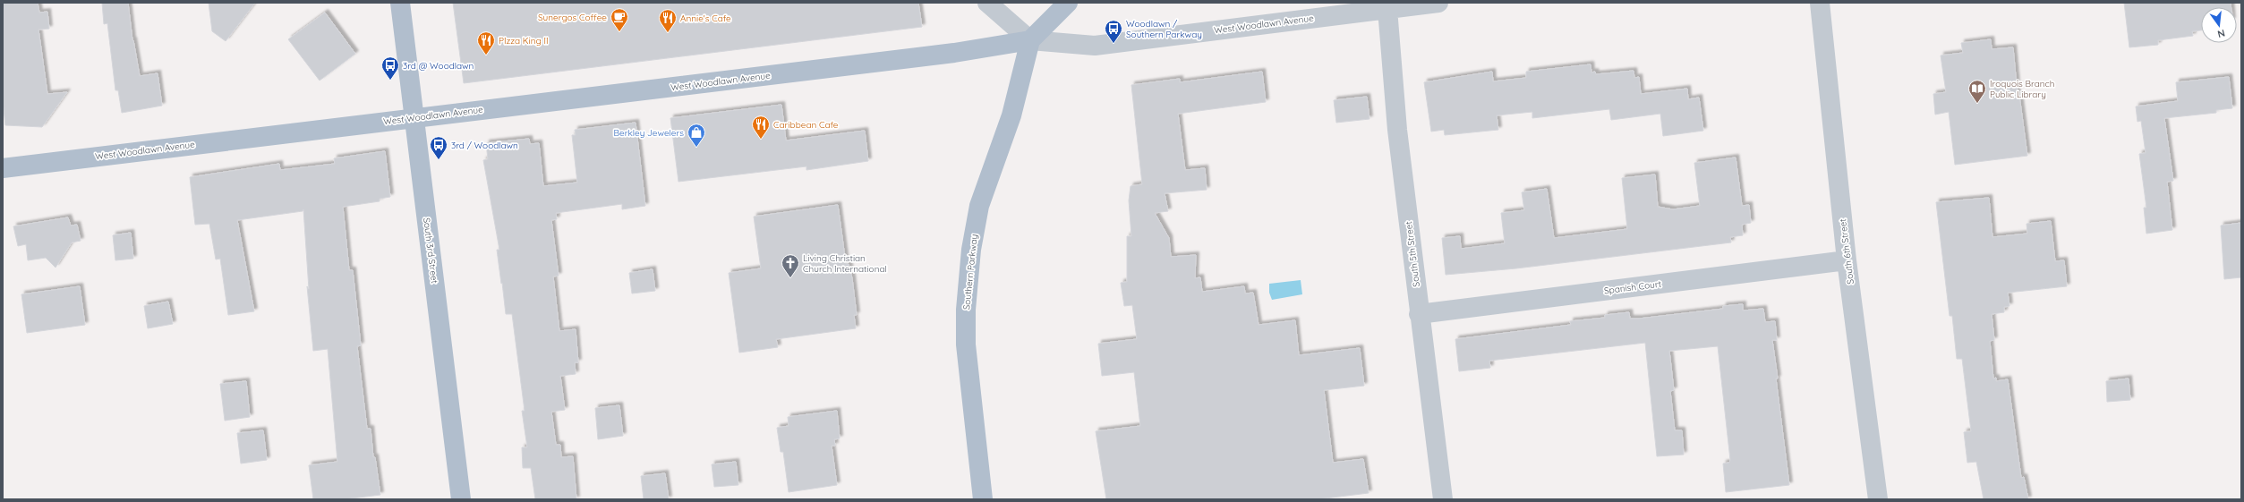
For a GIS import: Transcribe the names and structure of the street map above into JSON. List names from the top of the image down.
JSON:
{
  "streets": {
    "main road": ["West Woodlawn Avenue", "South 3rd Street", "Southern Parkway"],
    "street": ["South 6th Street", "South 5th Street", "Spanish Court"]
  },
  "crossings": [
    ["West Woodlawn Avenue", "South 3rd Street"],
    ["West Woodlawn Avenue", "South 5th Street"],
    ["West Woodlawn Avenue", "Southern Parkway"],
    ["South 6th Street", "Spanish Court"],
    ["South 5th Street", "Spanish Court"]
  ],
  "places": {
    "cafe": ["Sunergos Coffee"],
    "restaurant": ["Annie's Cafe", "PIzza King II", "Caribbean Cafe"],
    "bus stop": ["Woodlawn / Southern Parkway", "3rd @ Woodlawn", "3rd / Woodlawn"],
    "library": ["Iroquois Branch Public Library"],
    "shop": ["Berkley Jewelers"],
    "church": ["Living Christian Church International"]
  },
  "north": "bottom"
}
